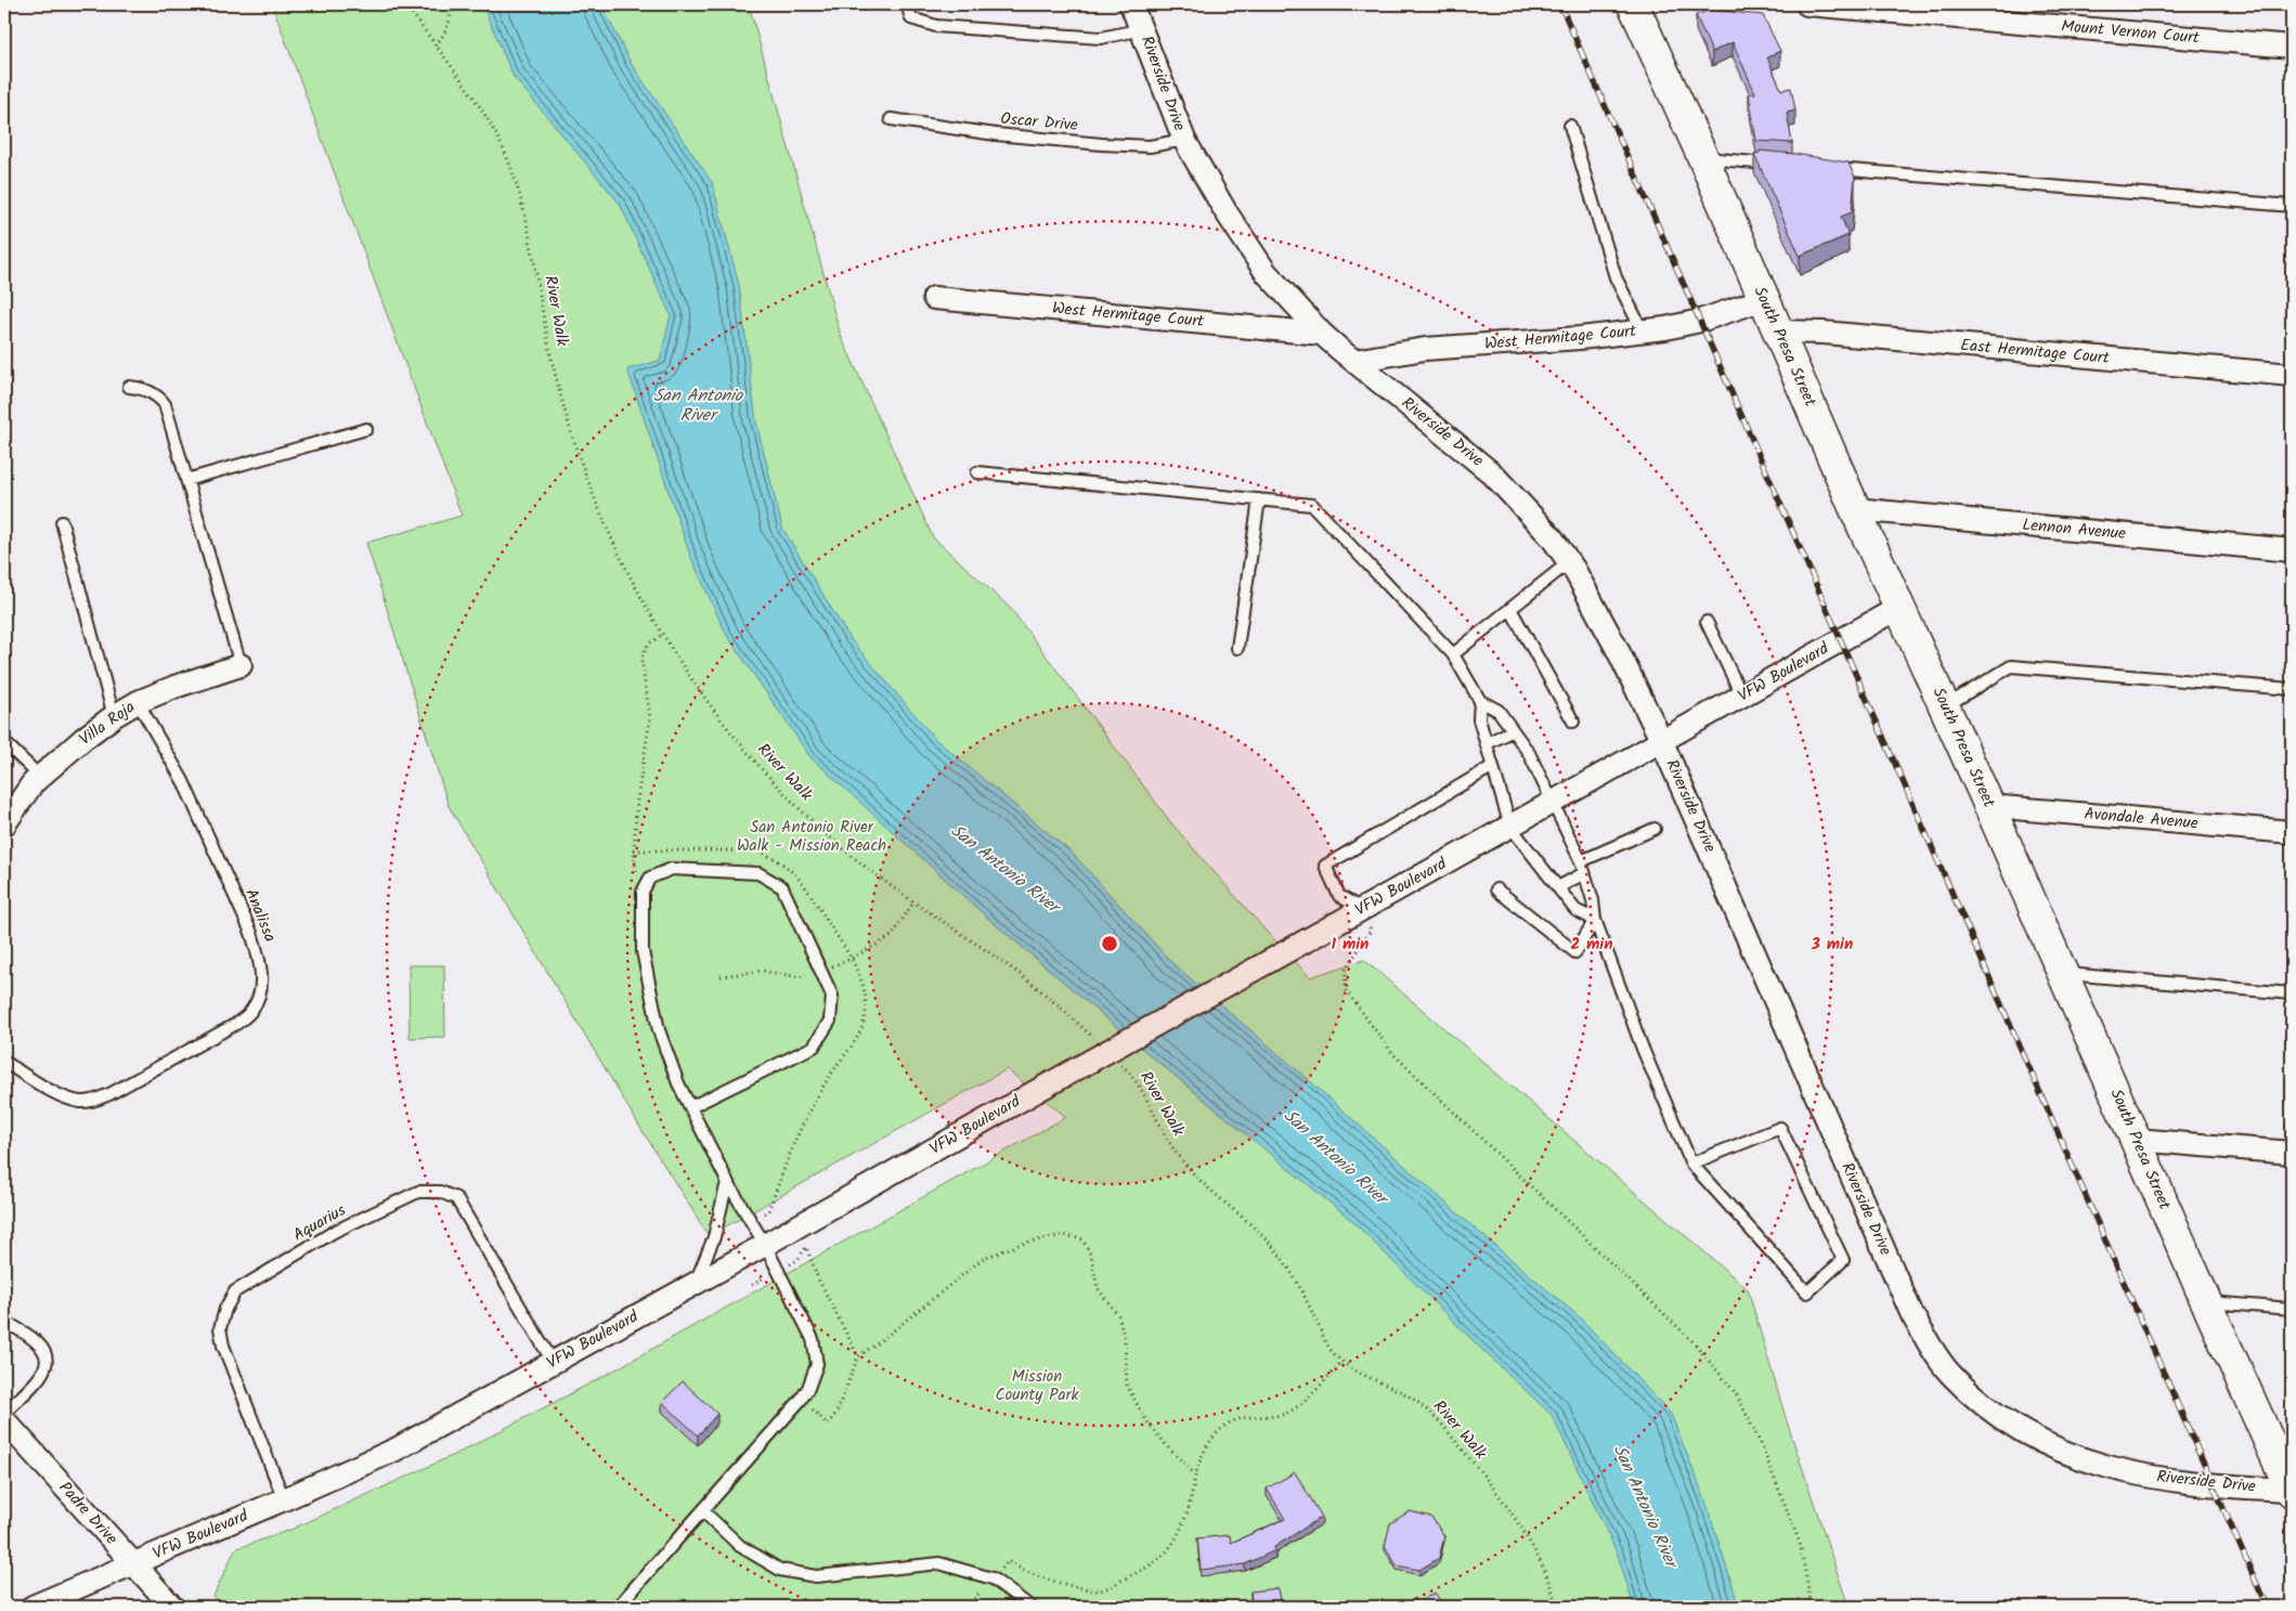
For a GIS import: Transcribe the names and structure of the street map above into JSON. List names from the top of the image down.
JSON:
{
  "streets": {
    "main road": ["South Presa Street"],
    "street": [
      "Mount Vernon Court",
      "Riverside Drive",
      "West Hermitage Court",
      "East Hermitage Court",
      "Lennon Avenue",
      "VFW Boulevard",
      "Villa Roja",
      "Avondale Avenue",
      "Padre Drive"
    ],
    "lane": ["Oscar Drive", "Analissa", "Aquarius"],
    "path": ["River Walk"]
  },
  "crossings": [
    ["Riverside Drive", "Oscar Drive"],
    ["Riverside Drive", "West Hermitage Court"],
    ["Riverside Drive", "South Presa Street"],
    ["Riverside Drive", "VFW Boulevard"],
    ["West Hermitage Court", "South Presa Street"],
    ["South Presa Street", "East Hermitage Court"],
    ["South Presa Street", "Lennon Avenue"],
    ["South Presa Street", "VFW Boulevard"],
    ["South Presa Street", "Avondale Avenue"],
    ["VFW Boulevard", "Aquarius"],
    ["VFW Boulevard", "Padre Drive"],
    ["Villa Roja", "Analissa"]
  ],
  "water": ["San Antonio River"],
  "parks": ["San Antonio River Walk - Mission Reach", "Mission County Park"],
  "rings": ["1 min", "2 min", "3 min"]
}
